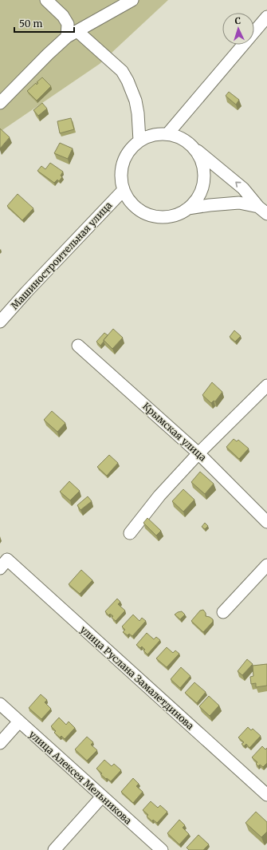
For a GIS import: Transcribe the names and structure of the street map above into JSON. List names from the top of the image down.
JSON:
{
  "streets": {
    "street": [
      "Машиностроительная улица",
      "Крымская улица",
      "улица Руслана Замалетдинова",
      "улица Алексея Мельникова"
    ]
  },
  "scale_bar": "50 m",
  "north": "top"
}
